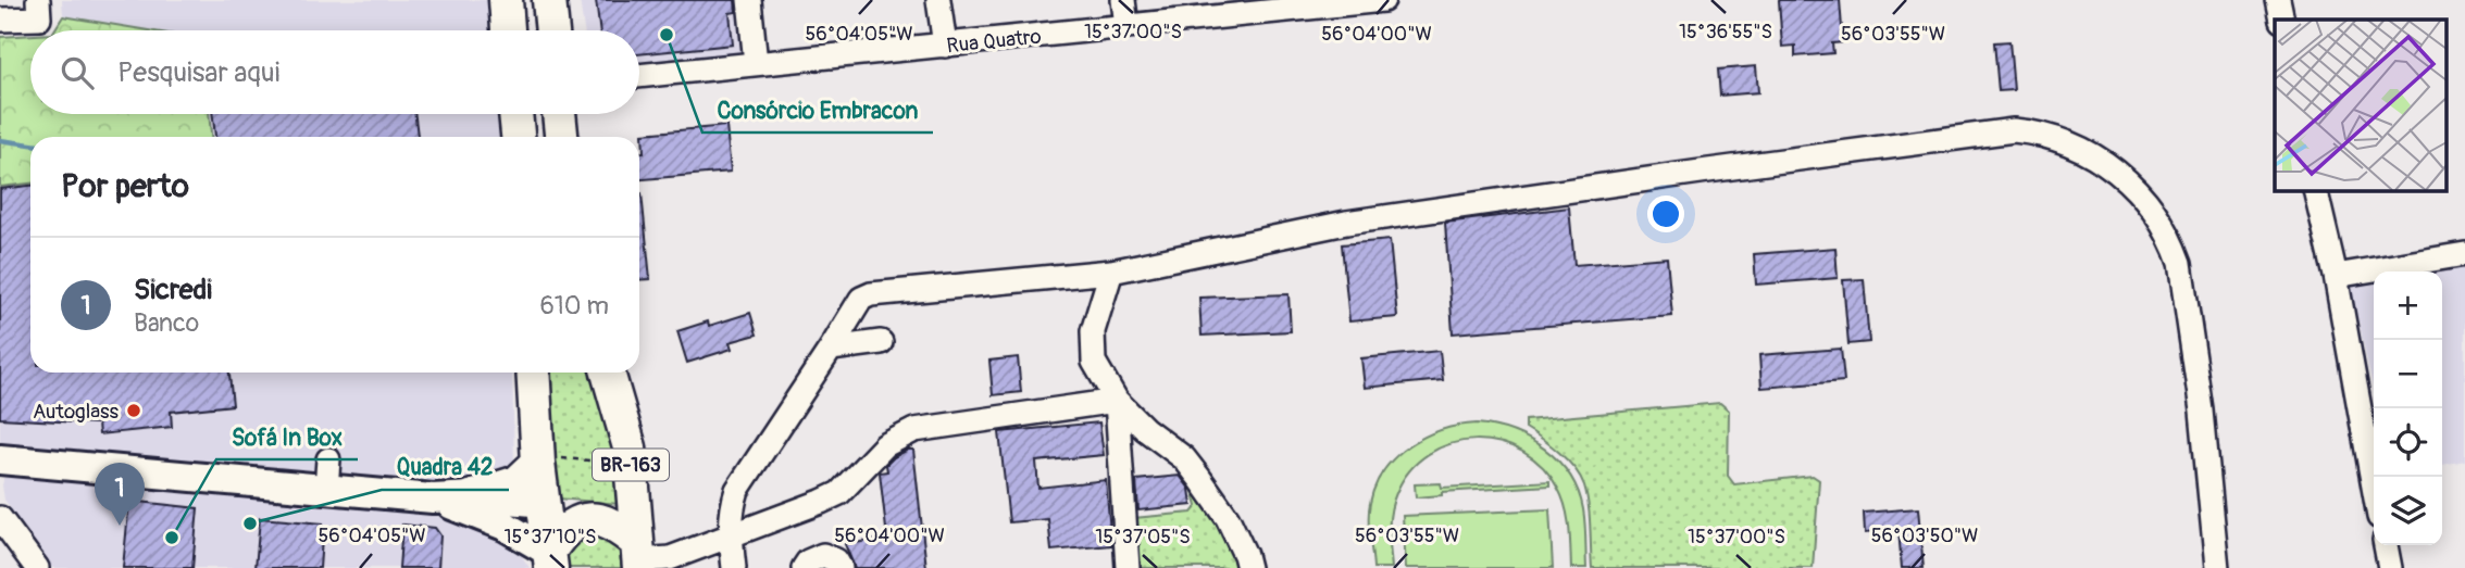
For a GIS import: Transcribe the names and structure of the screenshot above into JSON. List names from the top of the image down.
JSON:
{
  "streets": {
    "highway": ["BR-163"],
    "street": ["Rua Quatro"]
  },
  "places": [
    "Consórcio Embracon",
    "Autoglass",
    "Quadra 42",
    "Sofá In Box"
  ],
  "page": {
    "search": "Pesquisar aqui",
    "heading": "Por perto",
    "list": [
      {
        "mark": "1",
        "name": "Sicredi",
        "note": "Banco",
        "value": "610 m"
      }
    ],
    "map_buttons": ["+", "−"],
    "pins": "1"
  },
  "coordinates": [
    "15°36'55\"S",
    "15°37'00\"S",
    "56°04'05\"W",
    "56°04'00\"W",
    "56°03'55\"W",
    "56°03'50\"W",
    "15°37'10\"S",
    "15°37'05\"S"
  ]
}
